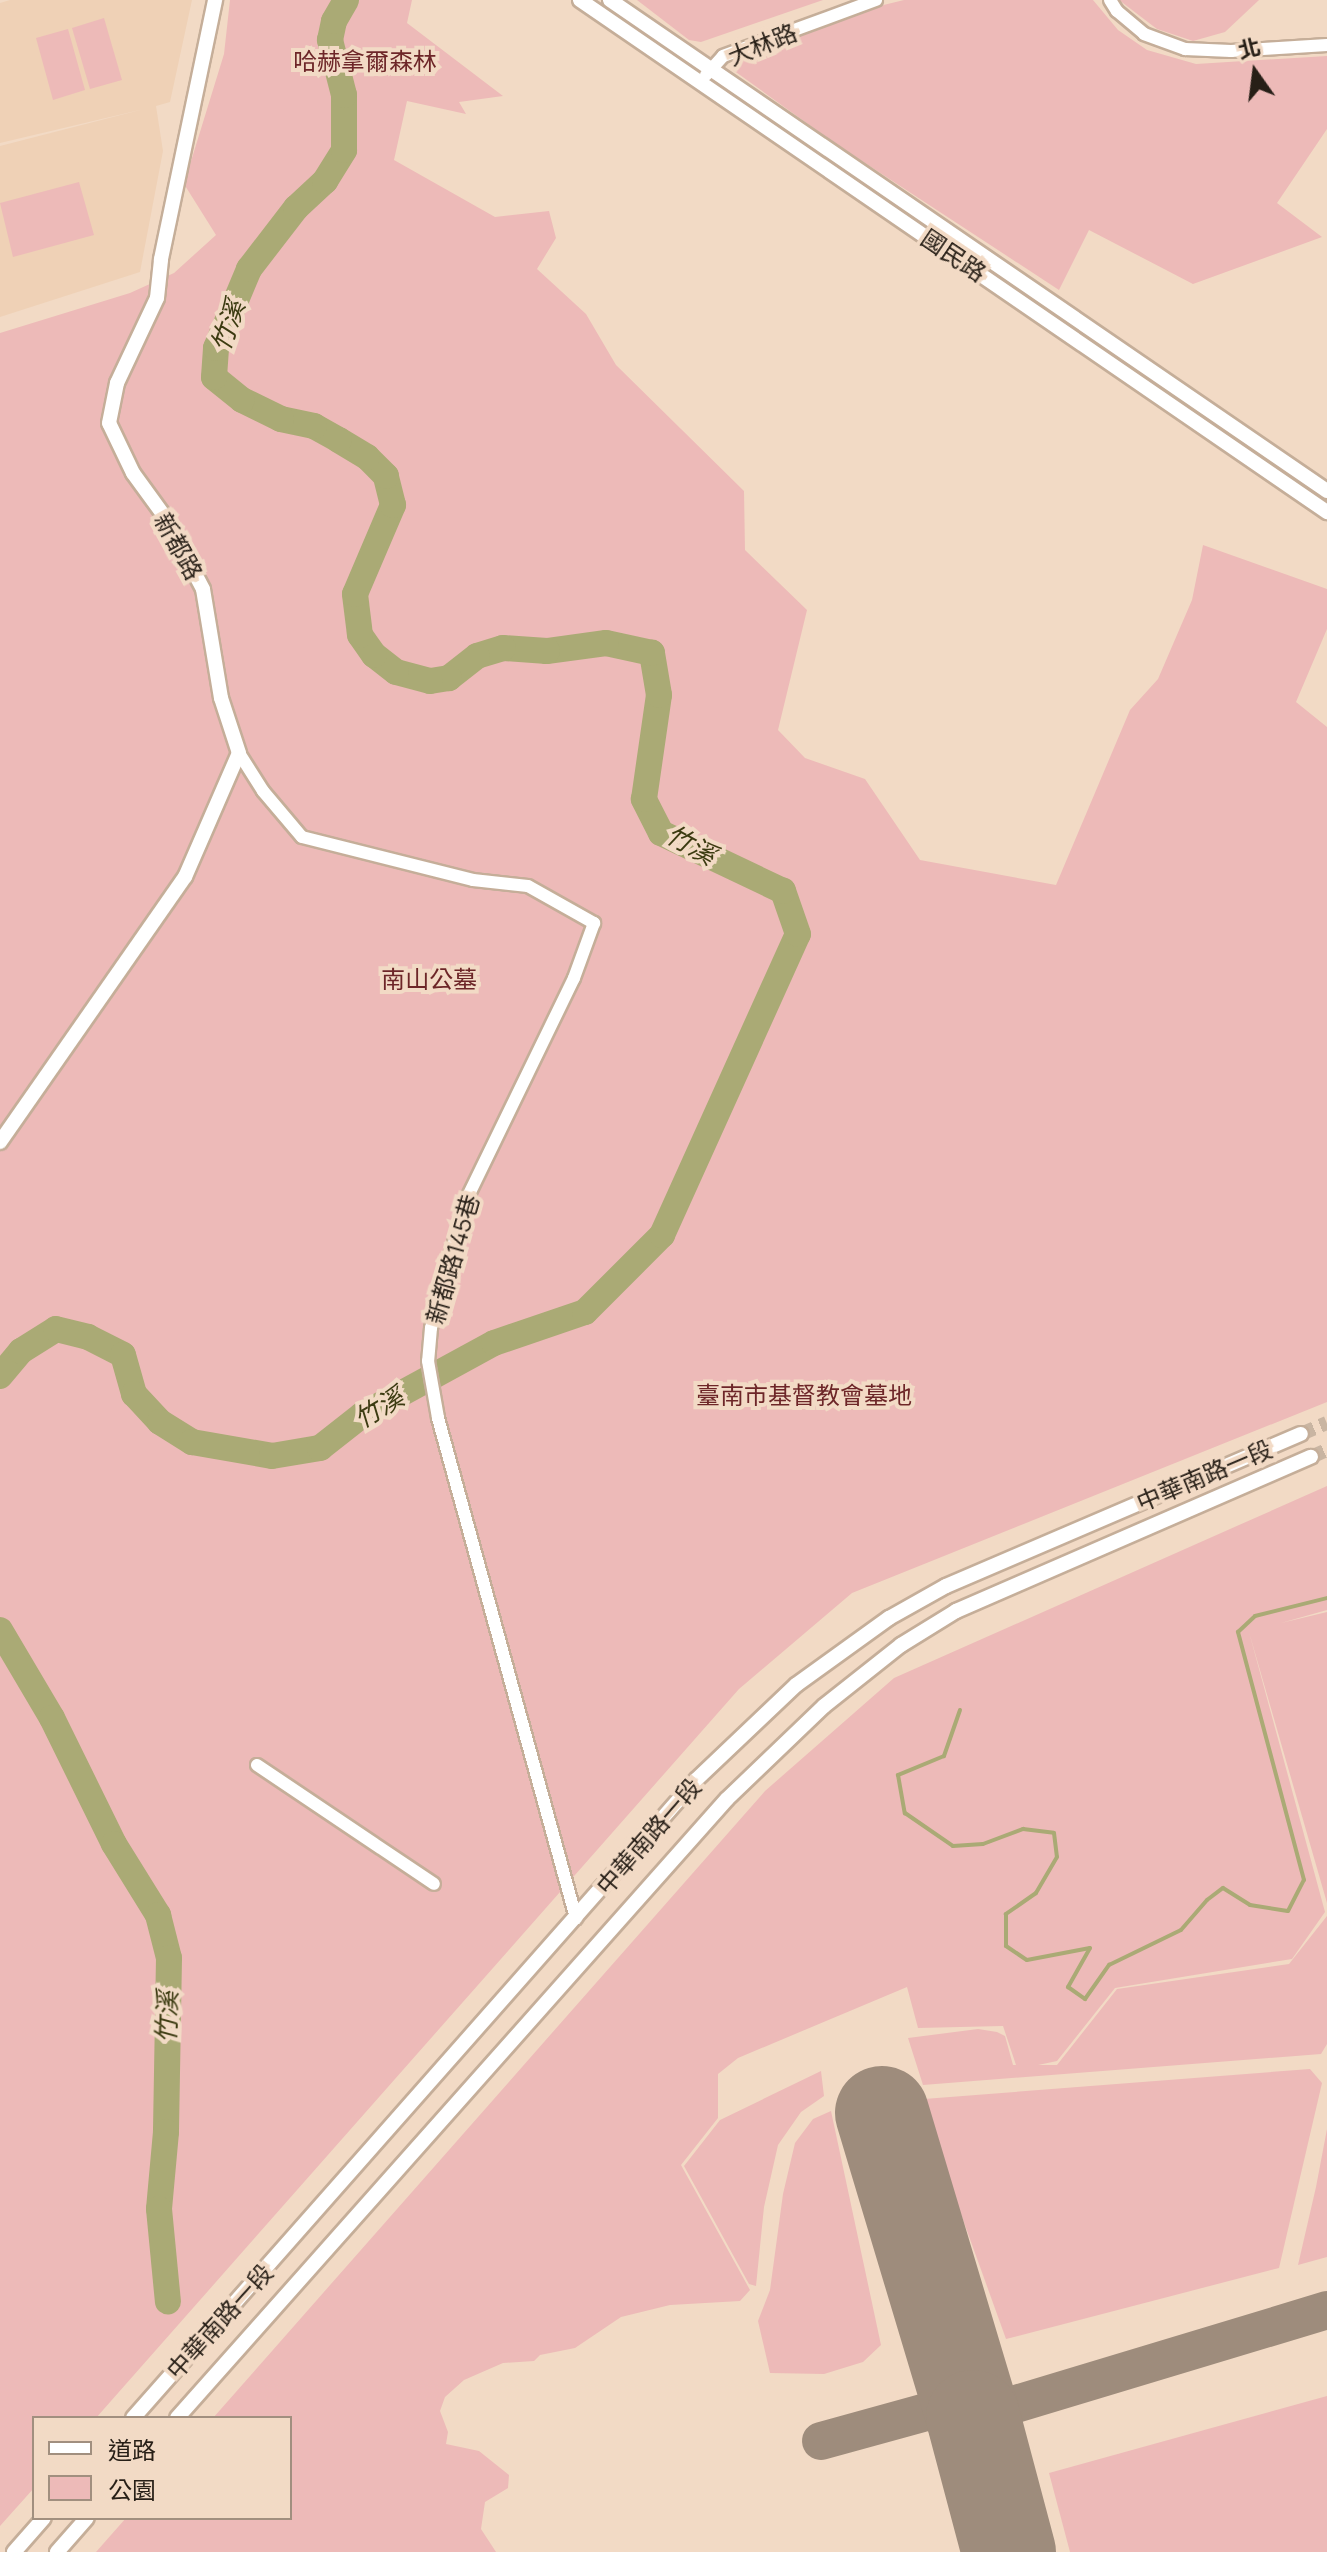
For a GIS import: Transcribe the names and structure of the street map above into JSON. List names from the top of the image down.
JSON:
{
  "streets": {
    "street": [
      "大林路",
      "國民路",
      "新都路",
      "新都路145巷",
      "中華南路一段"
    ]
  },
  "crossings": [
    ["大林路", "國民路"],
    ["新都路", "新都路145巷"],
    ["新都路145巷", "中華南路一段"]
  ],
  "water": ["竹溪"],
  "parks": ["哈赫拿爾森林", "南山公墓", "臺南市基督教會墓地"],
  "legend": ["道路", "公園"],
  "north": "top"
}
